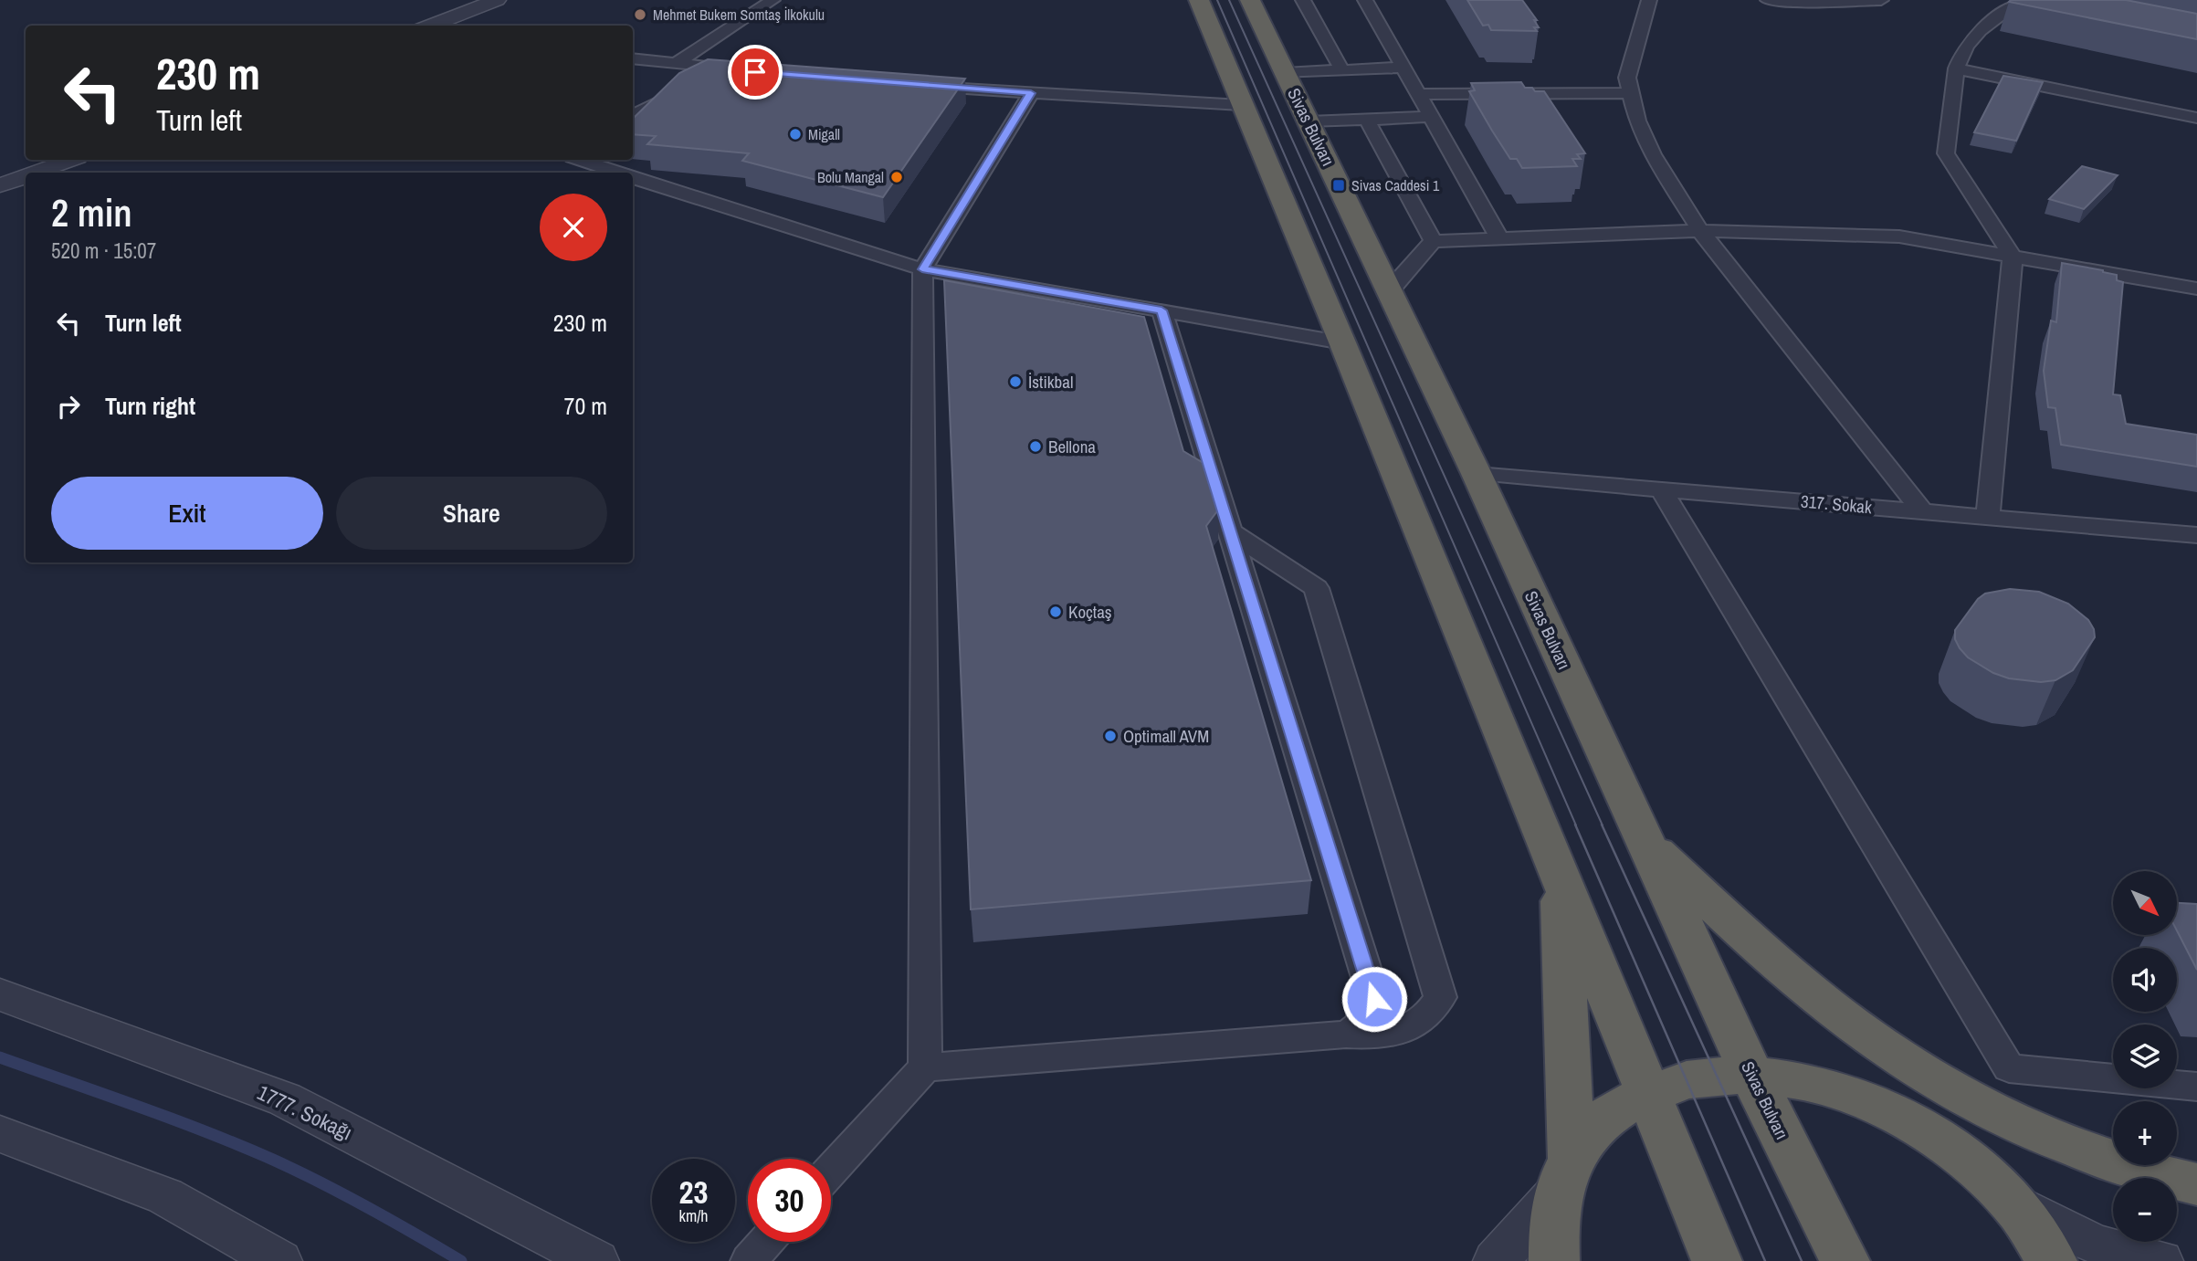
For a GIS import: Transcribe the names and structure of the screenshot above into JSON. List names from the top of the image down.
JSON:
{
  "streets": {
    "highway": ["Sivas Bulvarı"],
    "street": ["317. Sokak", "1777. Sokağı"]
  },
  "crossings": [
    ["Sivas Bulvarı", "317. Sokak"]
  ],
  "places": {
    "other": [
      "Mehmet Bukem Somtaş İlkokulu",
      "Migall",
      "Bolu Mangal",
      "İstikbal",
      "Bellona",
      "Koçtaş",
      "Optimall AVM"
    ],
    "transit": ["Sivas Caddesi 1"]
  },
  "north": "bottom right",
  "page": {
    "turn": ["230 m", "Turn left"],
    "heading": ["2 min", "520 m · 15:07"],
    "list": [
      {
        "name": "Turn left",
        "value": "230 m"
      },
      {
        "name": "Turn right",
        "value": "70 m"
      }
    ],
    "buttons": ["Exit", "Share"],
    "map_buttons": ["+", "−"],
    "speed": "23 km/h",
    "limit": "30"
  }
}
